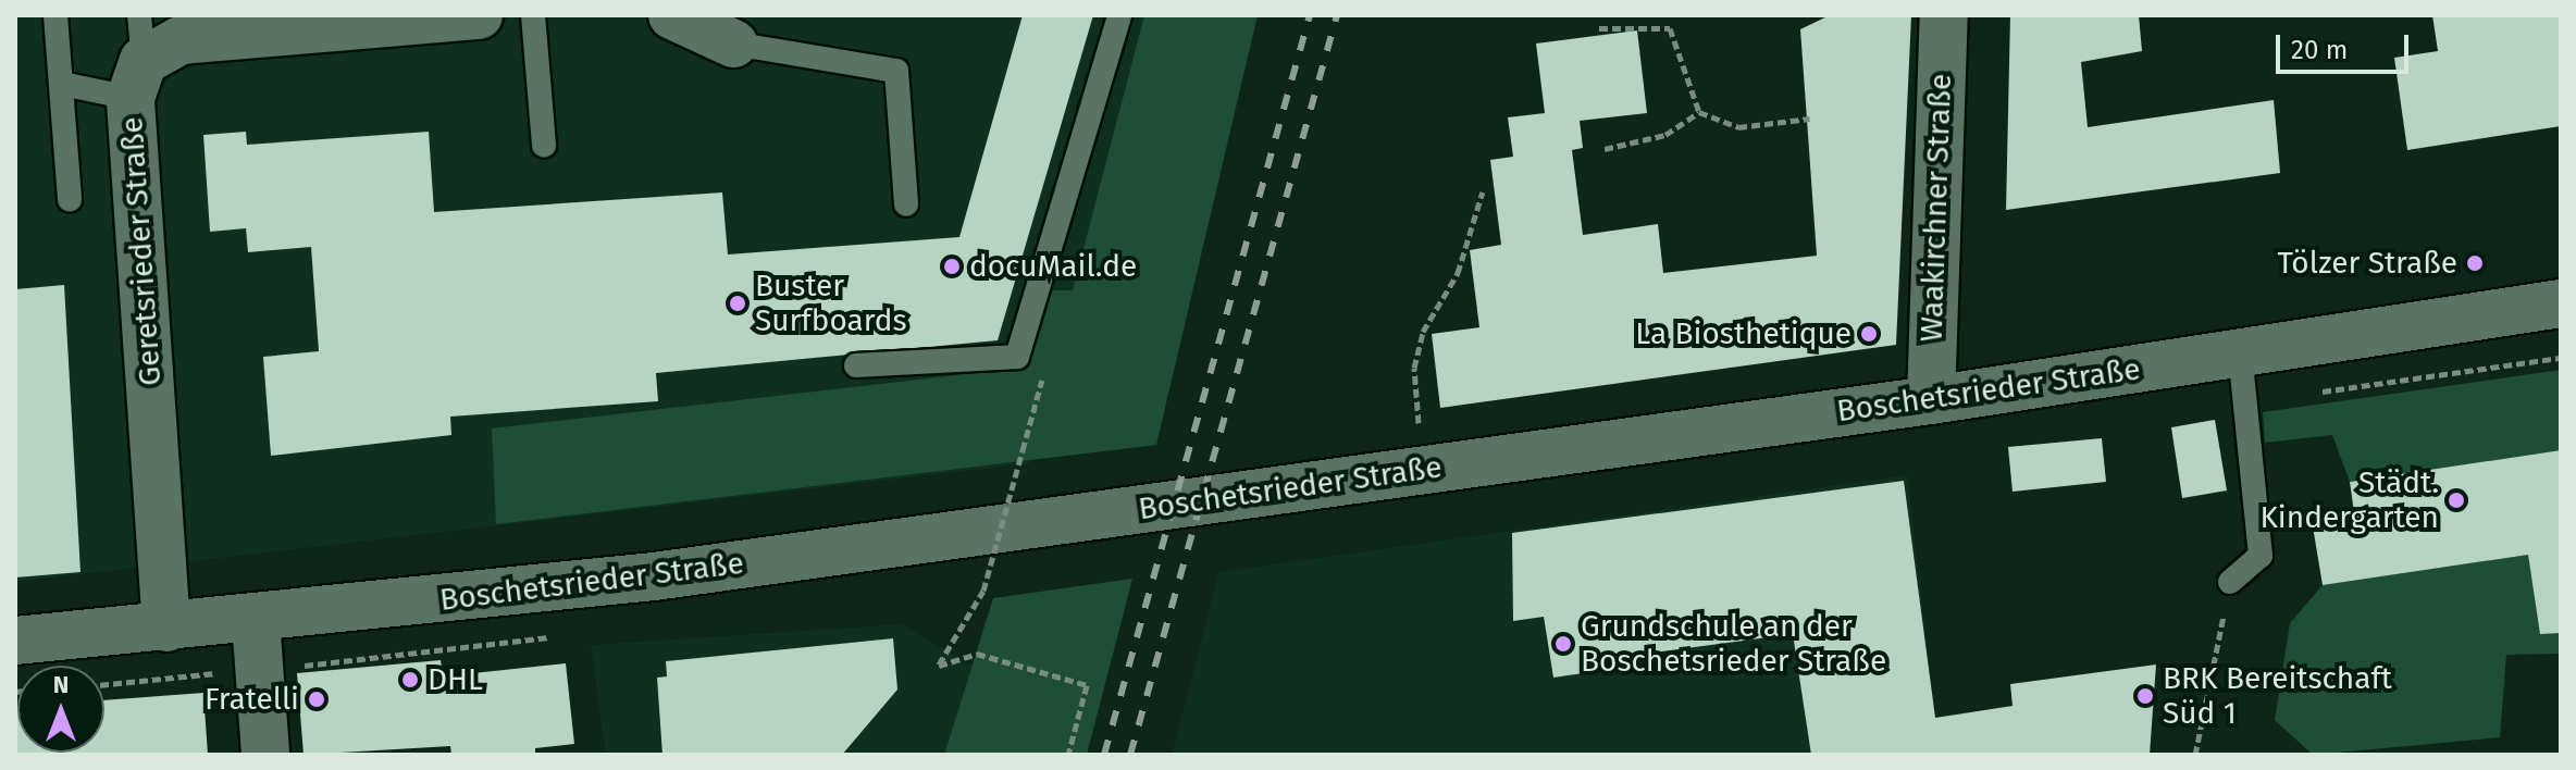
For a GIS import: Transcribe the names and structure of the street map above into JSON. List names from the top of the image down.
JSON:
{
  "streets": {
    "main road": ["Waakirchner Straße", "Geretsrieder Straße", "Boschetsrieder Straße"]
  },
  "crossings": [
    ["Waakirchner Straße", "Boschetsrieder Straße"],
    ["Geretsrieder Straße", "Boschetsrieder Straße"]
  ],
  "places": [
    "Tölzer Straße",
    "docuMail.de",
    "Buster Surfboards",
    "La Biosthetique",
    "Städt. Kindergarten",
    "Grundschule an der Boschetsrieder Straße",
    "DHL",
    "BRK Bereitschaft Süd 1",
    "Fratelli"
  ],
  "scale_bar": "20 m",
  "north": "top"
}
